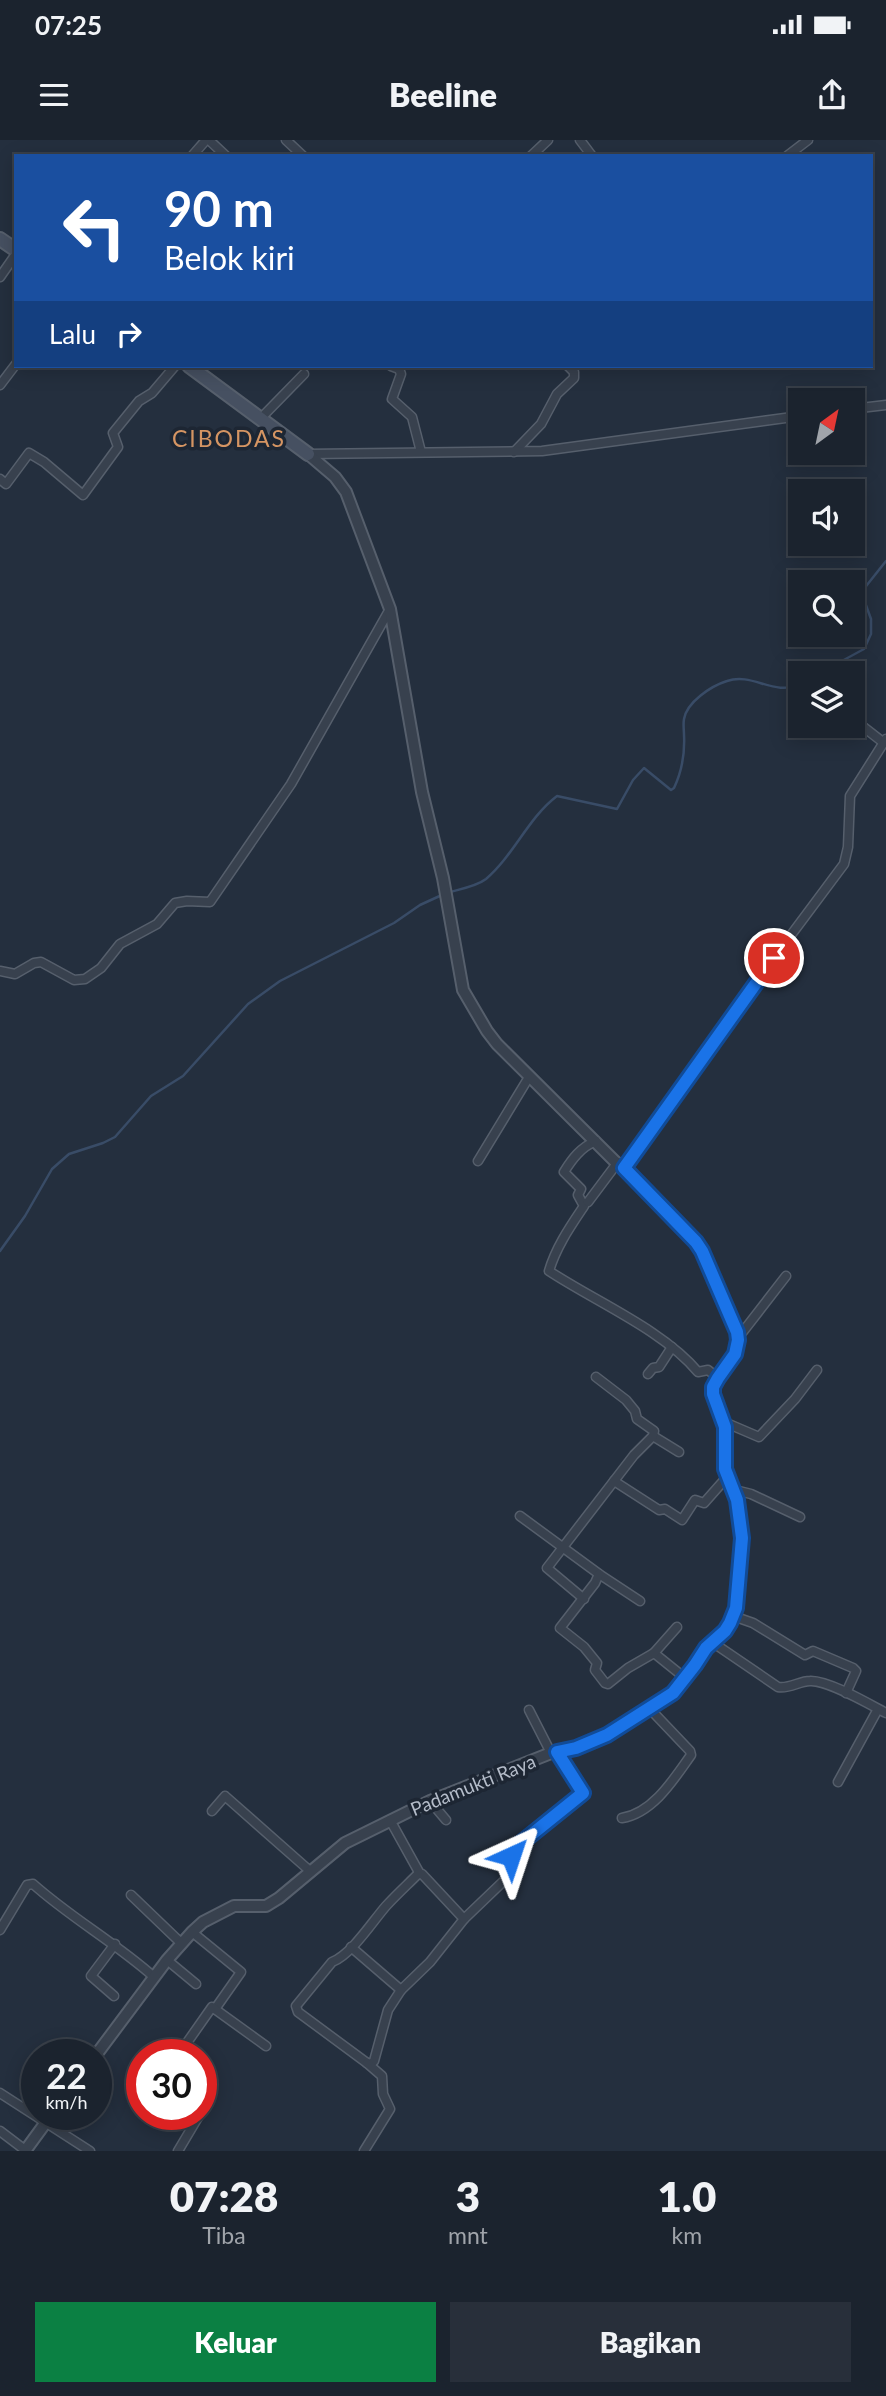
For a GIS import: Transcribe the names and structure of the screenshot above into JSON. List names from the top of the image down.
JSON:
{
  "streets": {
    "street": ["Padamukti Raya"]
  },
  "districts": ["CIBODAS"],
  "north": "top right",
  "page": {
    "status": "07:25",
    "header": "Beeline",
    "turn": ["90 m", "Belok kiri"],
    "then": "Lalu",
    "speed": "22 km/h",
    "limit": "30",
    "eta": [
      "07:28",
      "Tiba",
      "3",
      "mnt",
      "1.0",
      "km"
    ],
    "buttons": ["Keluar", "Bagikan"]
  }
}
